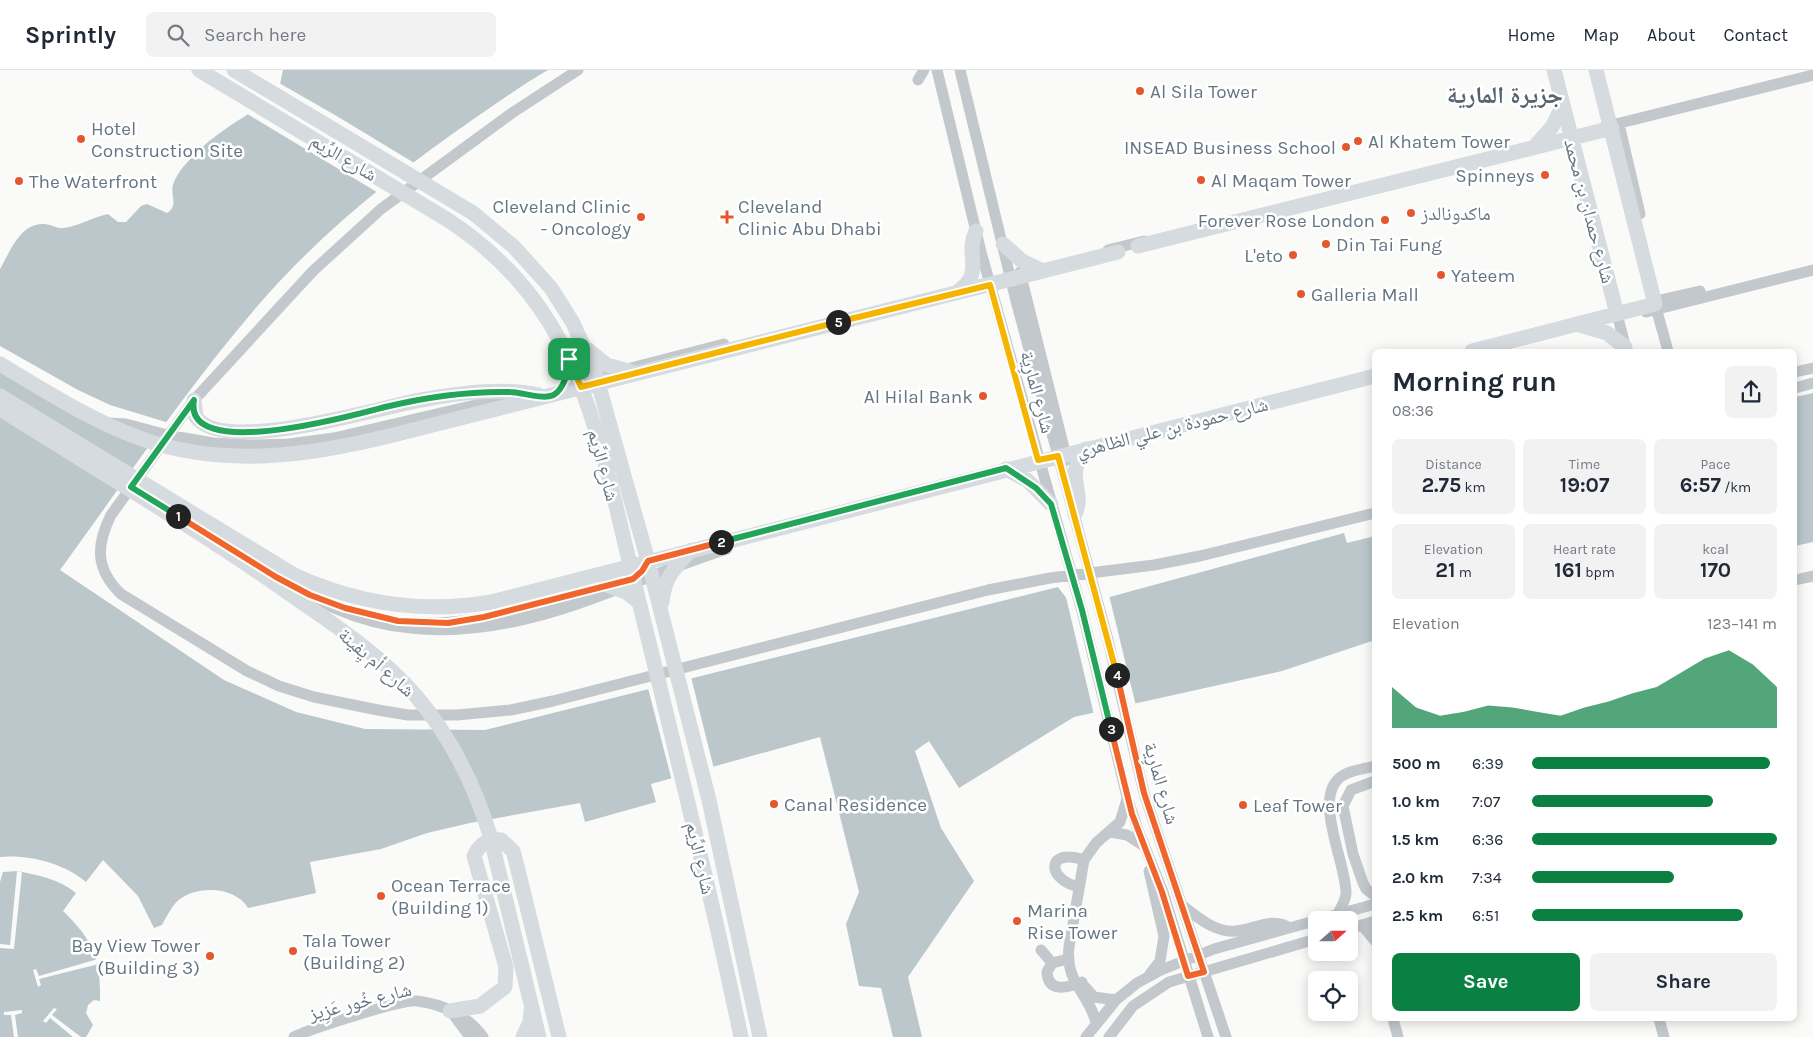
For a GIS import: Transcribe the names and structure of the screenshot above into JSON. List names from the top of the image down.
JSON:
{
  "streets": {
    "main road": [
      "شارع الرِّيم",
      "شارع حمدان بن محمد",
      "شارع حمودة بن علي الظاهري",
      "شارع أم يِفينة"
    ],
    "street": ["شارع المارِية", "شارع خُور عَزِيز"]
  },
  "crossings": [
    ["شارع الرِّيم", "شارع حمودة بن علي الظاهري"],
    ["شارع المارِية", "شارع حمودة بن علي الظاهري"]
  ],
  "districts": ["جزيرة المارية"],
  "places": {
    "other": [
      "Al Sila Tower",
      "Hotel Construction Site",
      "Al Khatem Tower",
      "INSEAD Business School",
      "Spinneys",
      "Al Maqam Tower",
      "The Waterfront",
      "ماكدونالدز",
      "Cleveland Clinic - Oncology",
      "Forever Rose London",
      "Din Tai Fung",
      "L'eto",
      "Yateem",
      "Galleria Mall",
      "Al Hilal Bank",
      "Canal Residence",
      "Leaf Tower",
      "Ocean Terrace (Building 1)",
      "Marina Rise Tower",
      "Tala Tower (Building 2)",
      "Bay View Tower (Building 3)"
    ],
    "health": ["Cleveland Clinic Abu Dhabi"]
  },
  "north": "right",
  "page": {
    "header": "Sprintly",
    "search": "Search here",
    "nav": [
      "Home",
      "Map",
      "About",
      "Contact"
    ],
    "pins": [
      "5",
      "1",
      "2",
      "4",
      "3"
    ],
    "heading": ["Morning run", "08:36"],
    "stats": [
      ["Distance", "2.75 km"],
      ["Time", "19:07"],
      ["Pace", "6:57 /km"],
      ["Elevation", "21 m"],
      ["Heart rate", "161 bpm"],
      ["kcal", "170"]
    ],
    "chart": ["Elevation", "123–141 m"],
    "list": [
      {
        "name": "500 m",
        "note": "6:39"
      },
      {
        "name": "1.0 km",
        "note": "7:07"
      },
      {
        "name": "1.5 km",
        "note": "6:36"
      },
      {
        "name": "2.0 km",
        "note": "7:34"
      },
      {
        "name": "2.5 km",
        "note": "6:51"
      }
    ],
    "buttons": ["Save", "Share"]
  }
}
